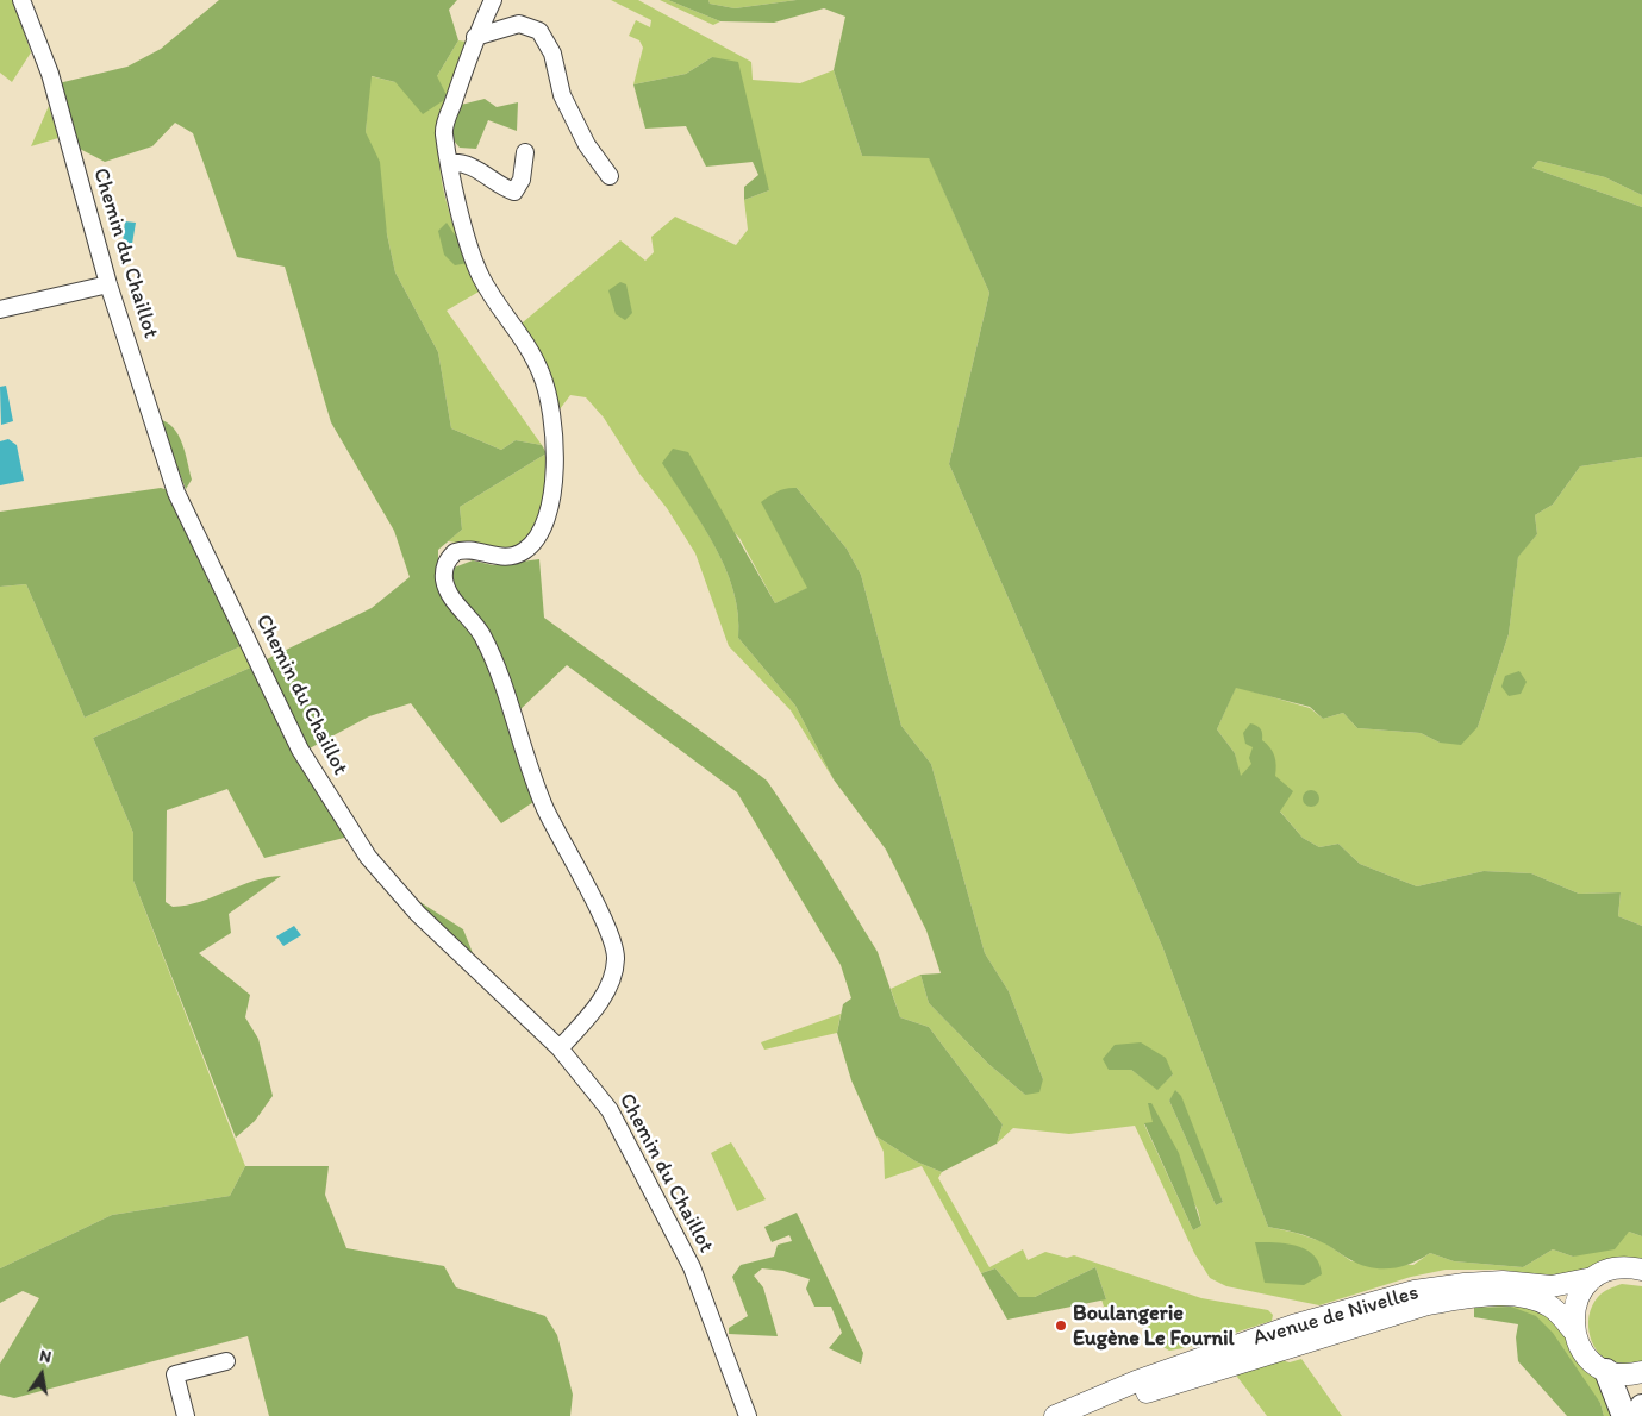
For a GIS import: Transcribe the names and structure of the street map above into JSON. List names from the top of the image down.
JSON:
{
  "streets": {
    "main road": ["Avenue de Nivelles"],
    "street": ["Chemin du Chaillot"]
  },
  "places": ["Boulangerie Eugène Le Fournil"],
  "north": "top"
}
